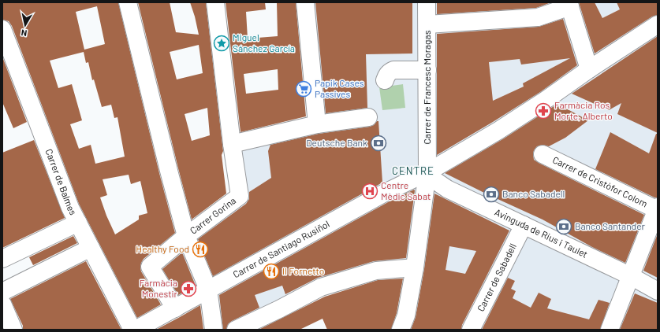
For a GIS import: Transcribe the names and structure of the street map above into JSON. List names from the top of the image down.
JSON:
{
  "streets": {
    "street": [
      "Carrer de Francesc Moragas",
      "Carrer de Balmes",
      "Carrer de Cristòfor Colom",
      "Carrer Gorina",
      "Avinguda de Rius i Taulet",
      "Carrer de Santiago Rusiñol",
      "Carrer de Sabadell"
    ]
  },
  "crossings": [
    ["Carrer de Francesc Moragas", "Avinguda de Rius i Taulet"],
    ["Carrer de Francesc Moragas", "Carrer de Santiago Rusiñol"],
    ["Carrer Gorina", "Carrer de Santiago Rusiñol"],
    ["Avinguda de Rius i Taulet", "Carrer de Santiago Rusiñol"],
    ["Avinguda de Rius i Taulet", "Carrer de Sabadell"]
  ],
  "districts": ["CENTRE"],
  "places": {
    "place": ["Miguel Sánchez García"],
    "supermarket": ["Papik Cases Passives"],
    "pharmacy": ["Farmàcia Ros Morte, Alberto", "Farmàcia Monestir"],
    "bank": ["Deutsche Bank", "Banco Sabadell", "Banco Santander"],
    "hospital": ["Centre Mèdic Sabat"],
    "restaurant": ["Healthy Food", "Il Fornetto"]
  },
  "north": "bottom"
}
